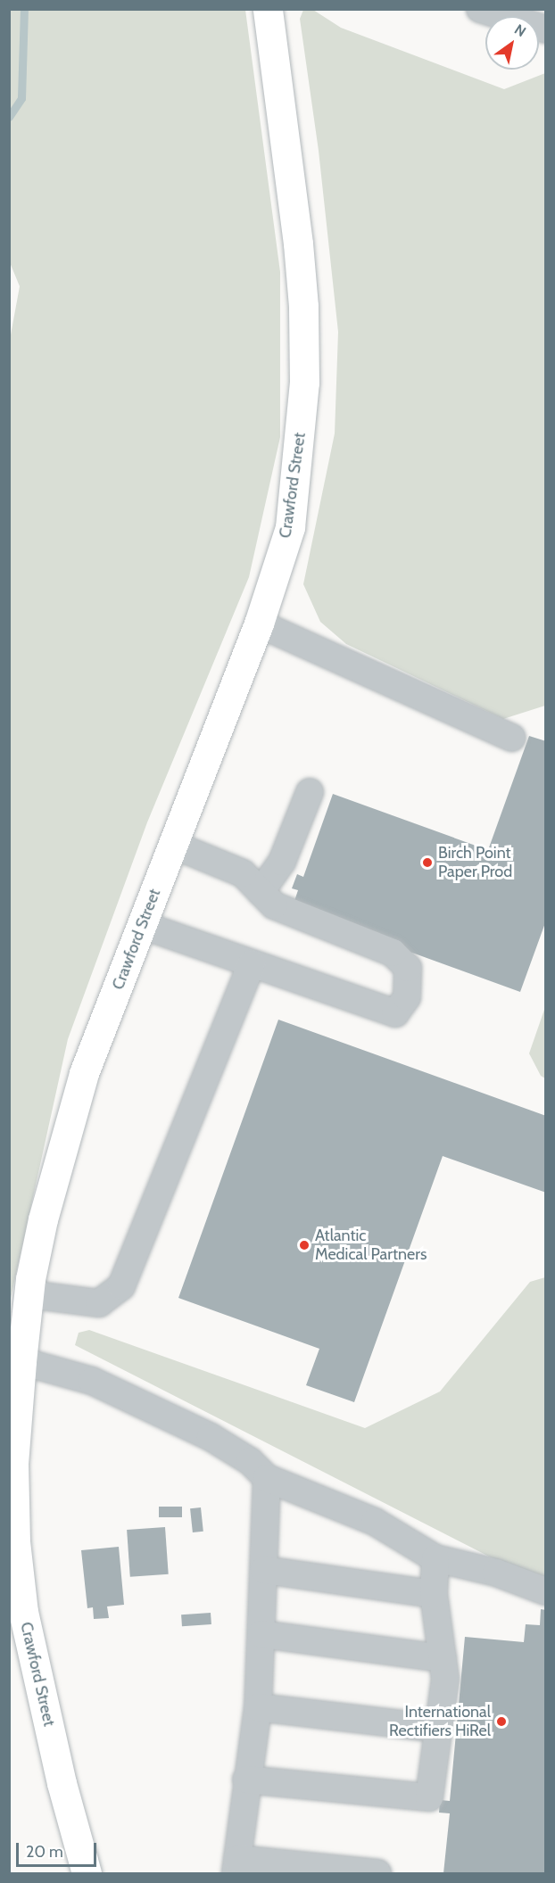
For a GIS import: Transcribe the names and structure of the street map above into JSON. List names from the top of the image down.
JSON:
{
  "streets": {
    "main road": ["Crawford Street"]
  },
  "places": ["Birch Point Paper Prod", "Atlantic Medical Partners", "International Rectifiers HiRel"],
  "scale_bar": "20 m",
  "north": "top right"
}
